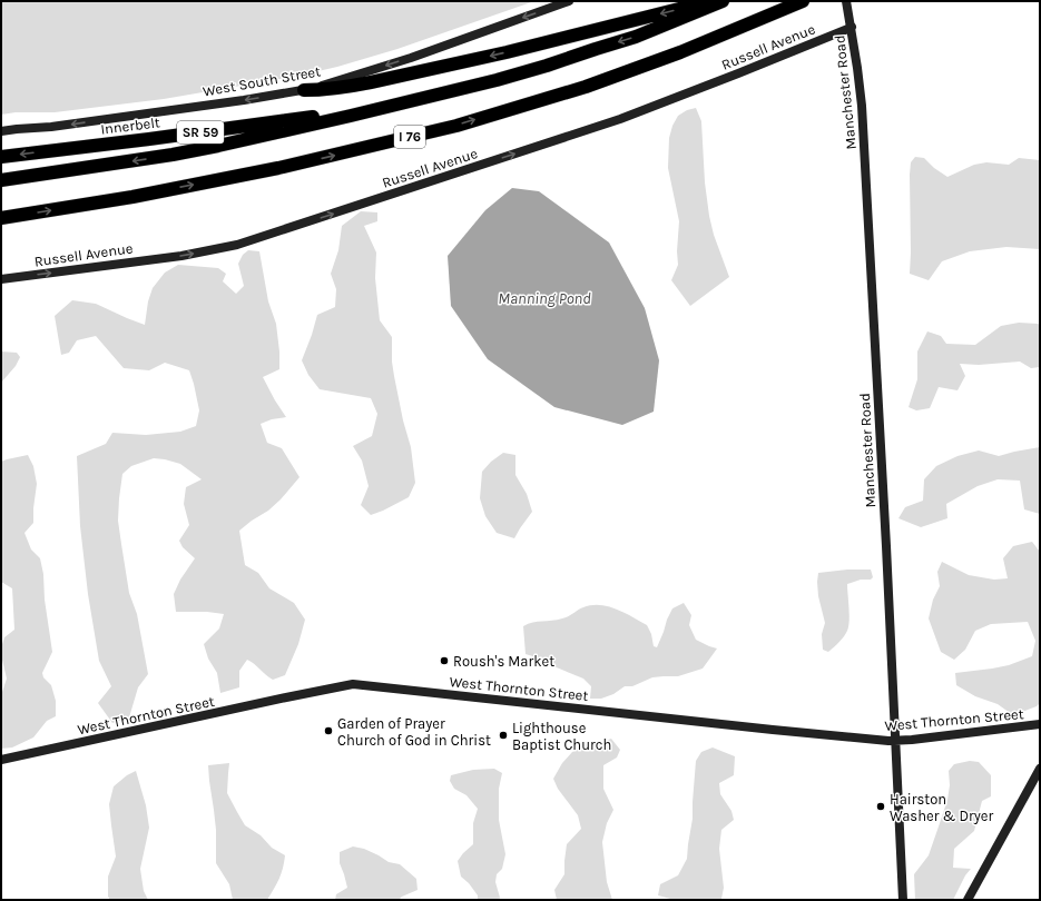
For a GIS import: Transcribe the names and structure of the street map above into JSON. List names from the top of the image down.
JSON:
{
  "streets": {
    "highway": ["Innerbelt", "SR 59", "I 76"],
    "main road": [
      "Russell Avenue",
      "West South Street",
      "Manchester Road",
      "West Thornton Street"
    ]
  },
  "crossings": [
    ["Russell Avenue", "Manchester Road"],
    ["Manchester Road", "West Thornton Street"],
    ["Innerbelt", "I 76"]
  ],
  "one_way": ["Russell Avenue", "West South Street"],
  "water": ["Manning Pond"],
  "places": [
    "Roush's Market",
    "Garden of Prayer Church of God in Christ",
    "Lighthouse Baptist Church",
    "Hairston Washer & Dryer"
  ]
}
